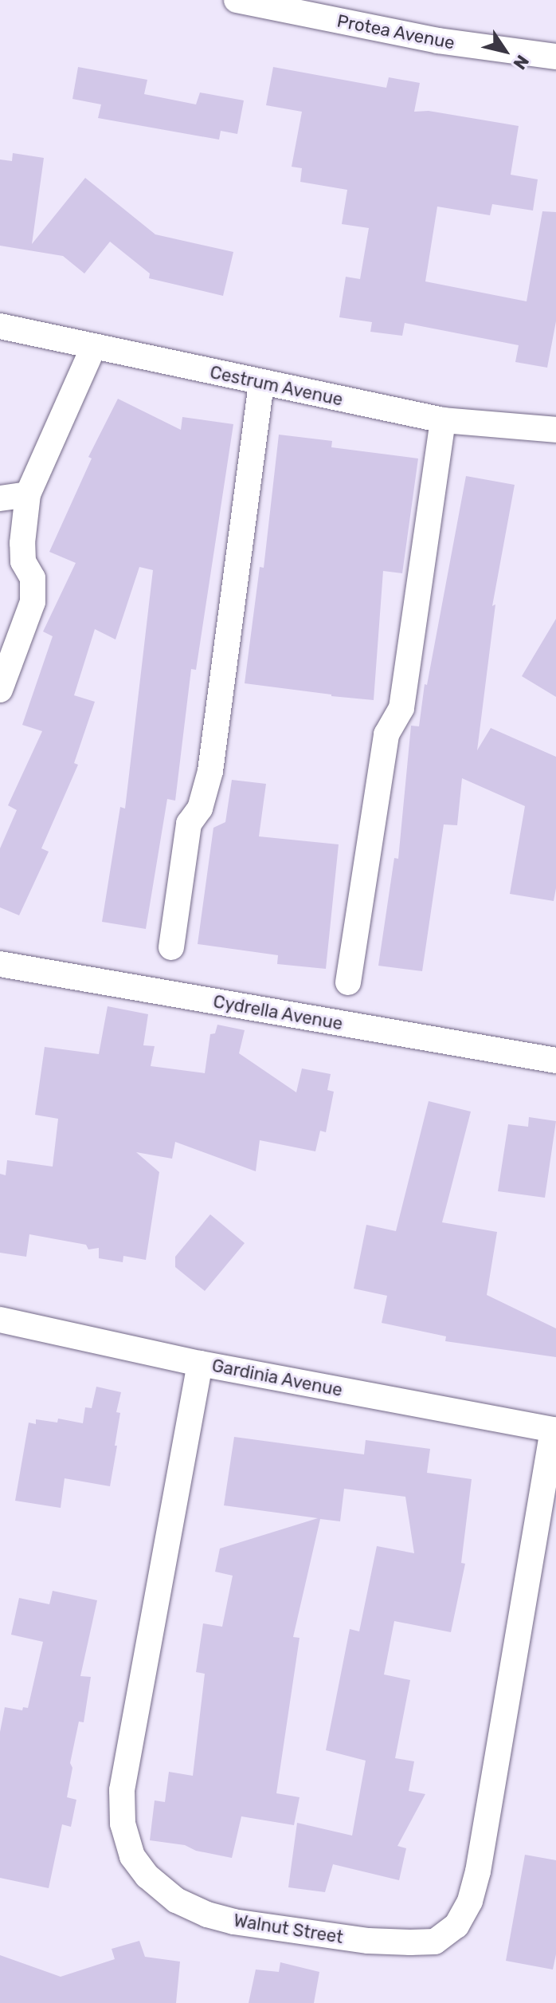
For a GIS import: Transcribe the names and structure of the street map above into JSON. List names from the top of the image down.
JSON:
{
  "streets": {
    "street": [
      "Protea Avenue",
      "Cestrum Avenue",
      "Cydrella Avenue",
      "Gardinia Avenue",
      "Walnut Street"
    ]
  },
  "crossings": [
    ["Gardinia Avenue", "Walnut Street"]
  ],
  "north": "bottom right"
}
